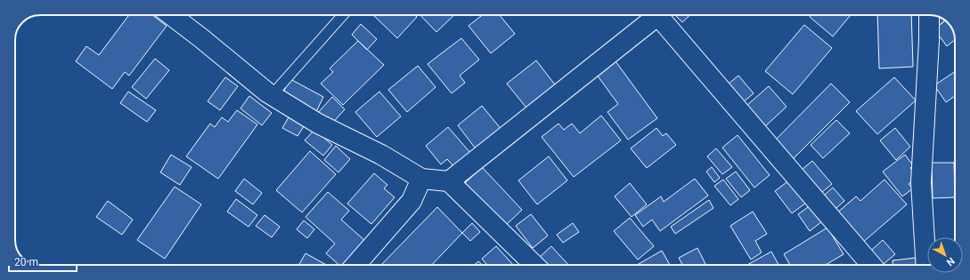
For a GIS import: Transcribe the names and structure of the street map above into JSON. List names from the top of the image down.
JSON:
{
  "scale_bar": "20 m",
  "north": "bottom right"
}
